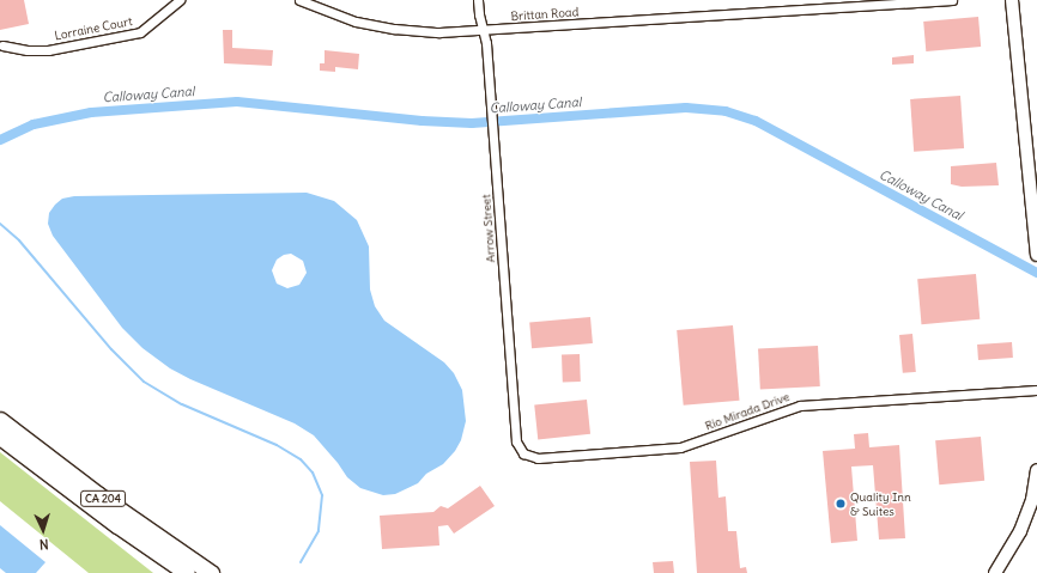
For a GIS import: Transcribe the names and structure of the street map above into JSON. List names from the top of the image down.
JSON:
{
  "streets": {
    "highway": ["CA 204"],
    "street": [
      "Brittan Road",
      "Lorraine Court",
      "Arrow Street",
      "Rio Mirada Drive"
    ]
  },
  "crossings": [
    ["Brittan Road", "Arrow Street"],
    ["Arrow Street", "Rio Mirada Drive"]
  ],
  "water": ["Calloway Canal"],
  "places": ["Quality Inn & Suites"],
  "north": "bottom"
}
